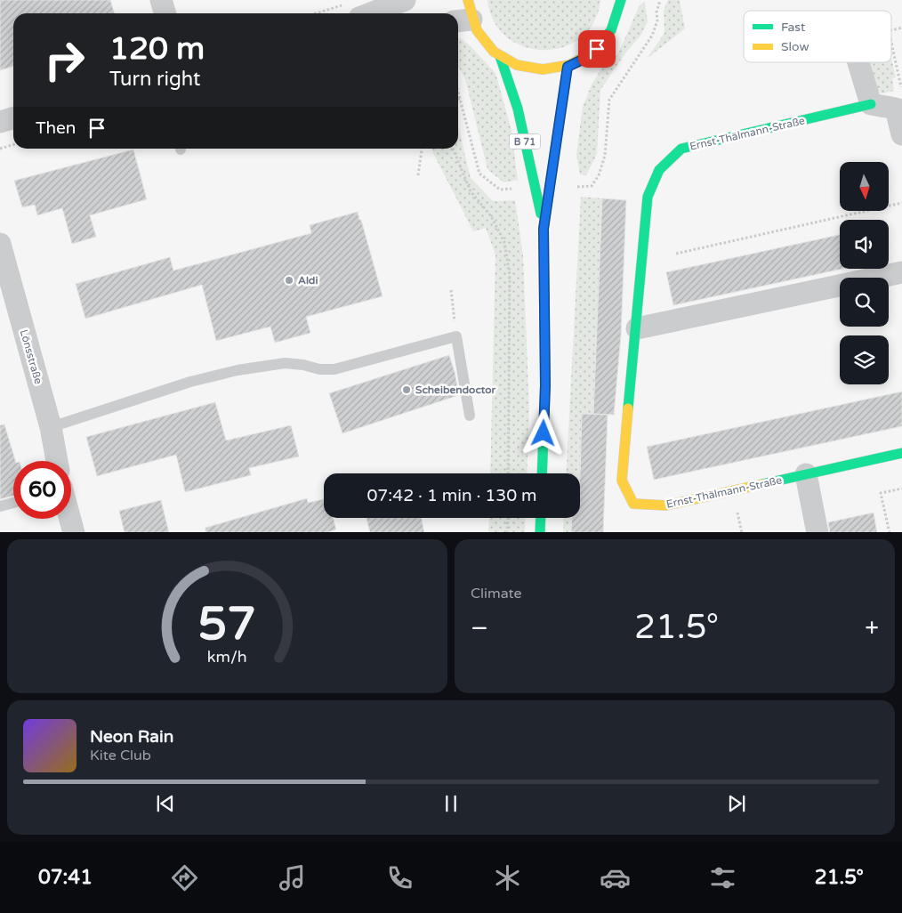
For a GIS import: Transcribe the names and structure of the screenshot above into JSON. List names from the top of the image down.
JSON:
{
  "streets": {
    "main road": ["Ernst-Thälmann-Straße", "B 71"],
    "street": ["Lönsstraße"]
  },
  "places": ["Aldi", "Scheibendoctor"],
  "legend": ["Fast", "Slow"],
  "north": "bottom",
  "page": {
    "turn": ["120 m", "Turn right"],
    "then": "Then",
    "limit": "60",
    "trip": "07:42 · 1 min · 130 m",
    "tile": "Climate",
    "heat": ["−", "21.5°", "+"],
    "song": ["Neon Rain", "Kite Club"],
    "tabs": ["07:41", "21.5°"],
    "gauge": ["57", "km/h"]
  }
}
